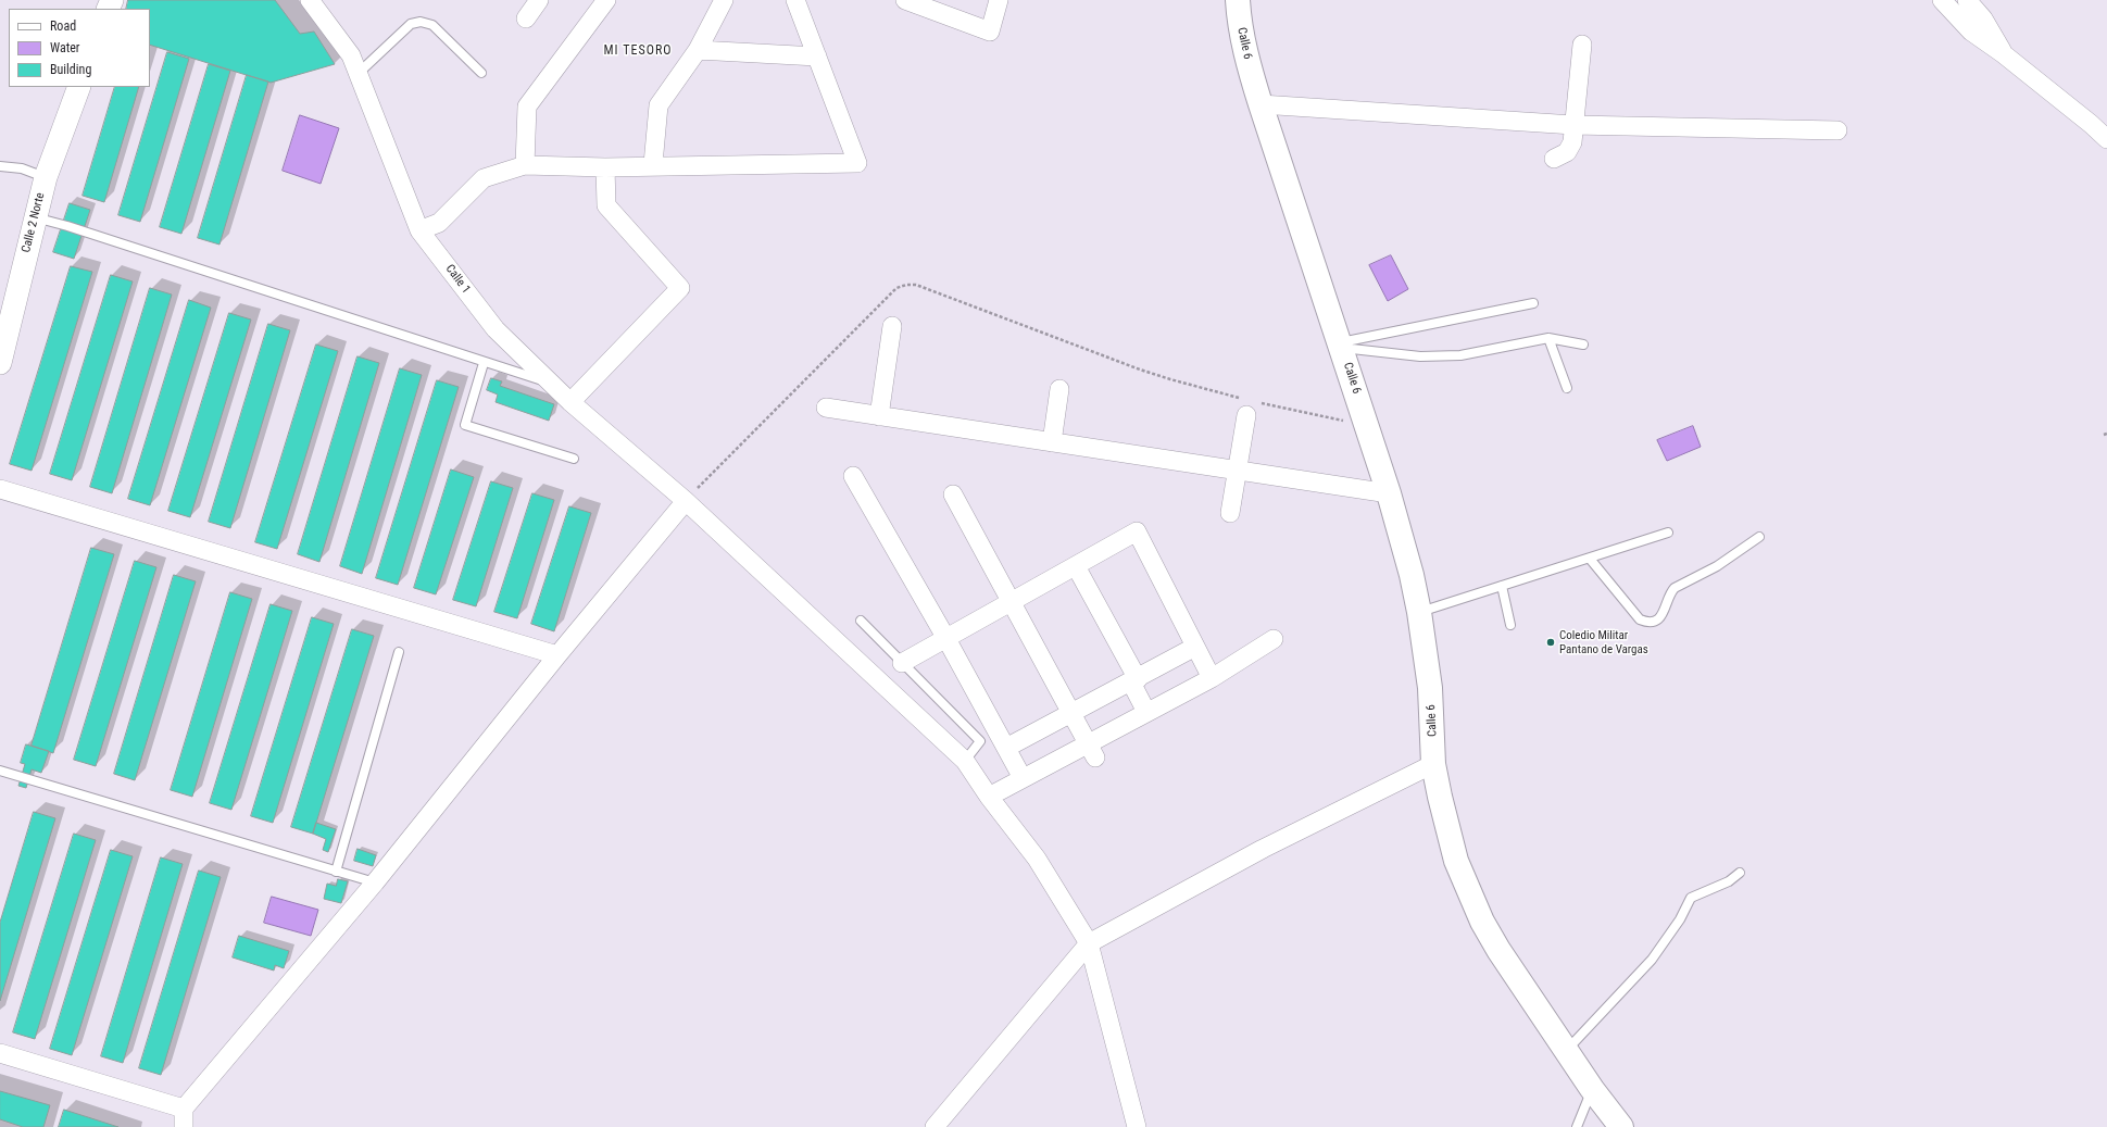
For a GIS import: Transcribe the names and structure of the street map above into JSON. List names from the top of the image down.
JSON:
{
  "streets": {
    "main road": ["Calle 6"],
    "street": ["Calle 2 Norte", "Calle 1"]
  },
  "districts": ["MI TESORO"],
  "places": ["Coledio Militar Pantano de Vargas"],
  "legend": ["Road", "Water", "Building"]
}
